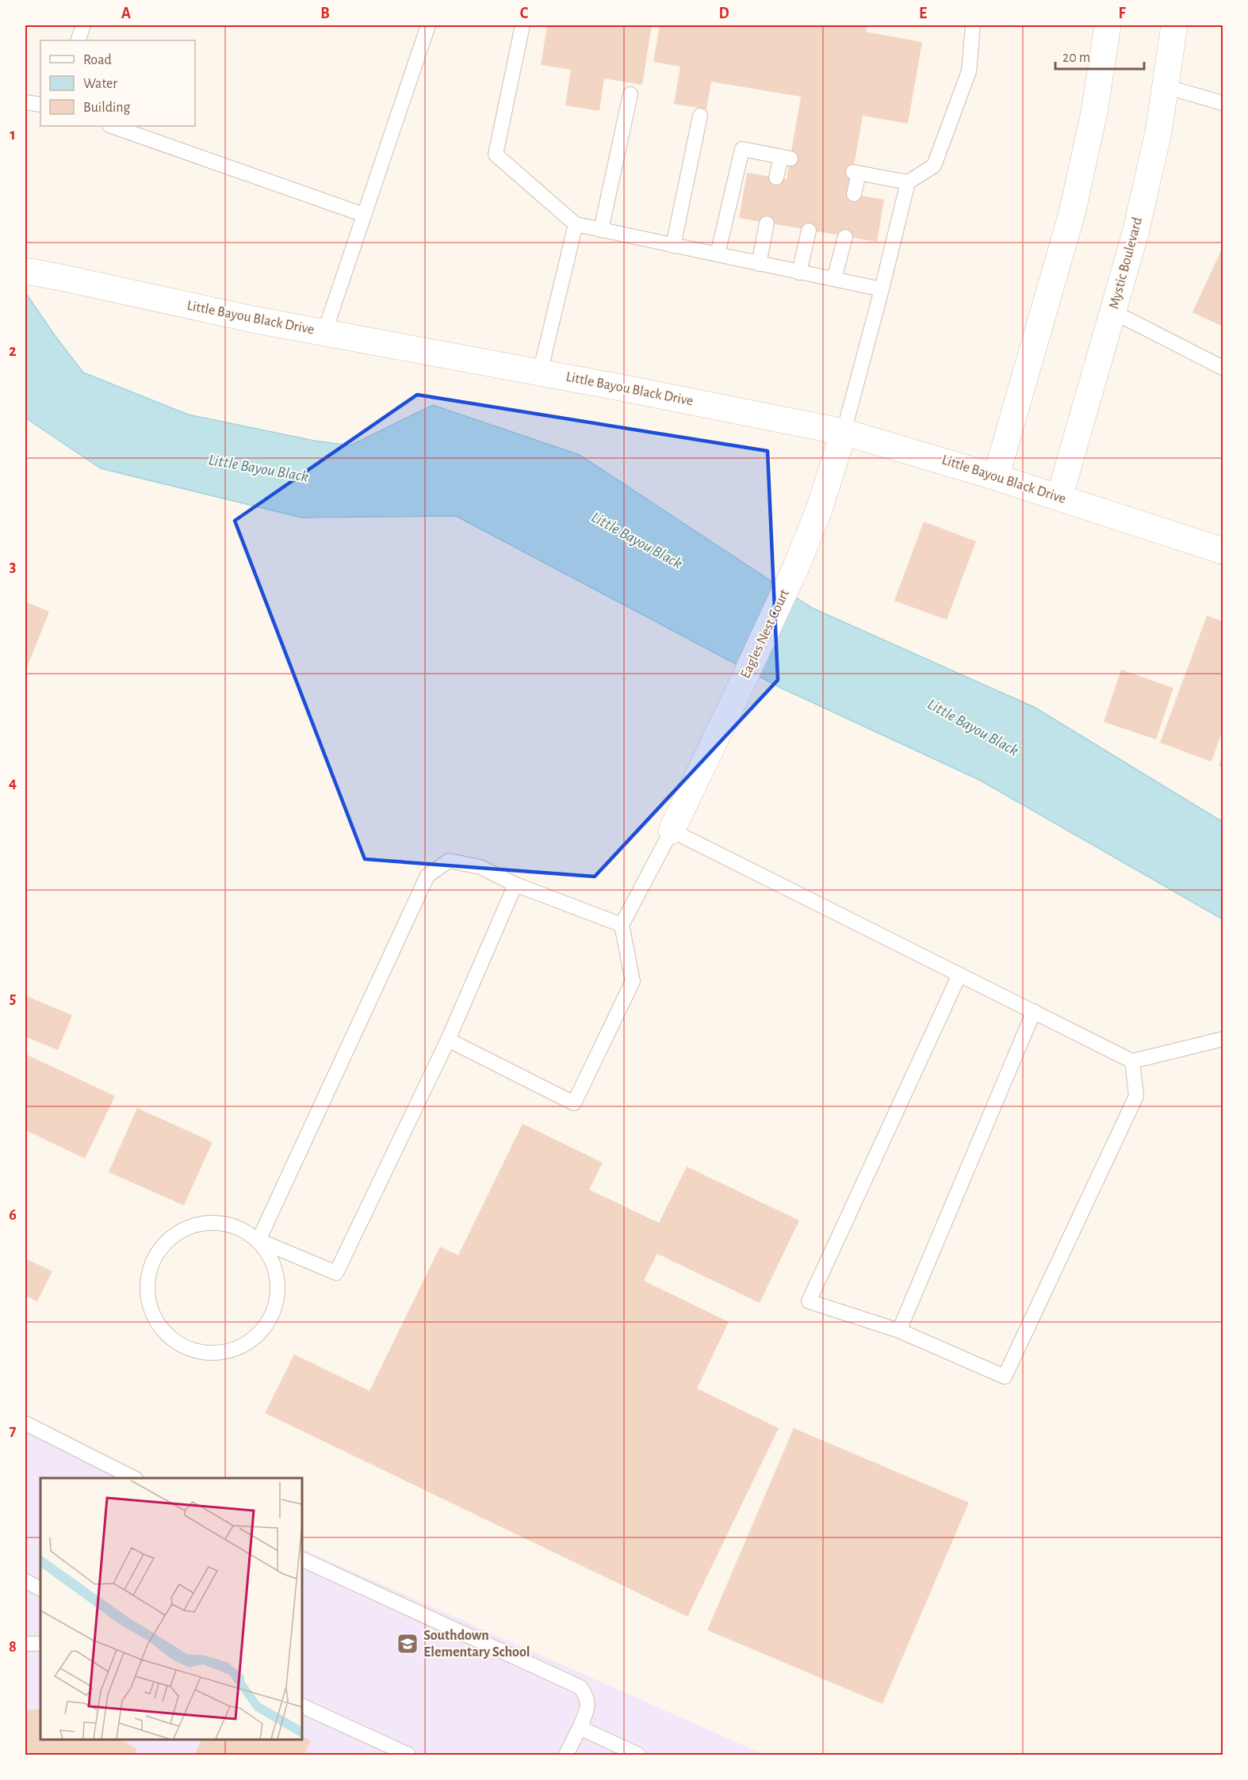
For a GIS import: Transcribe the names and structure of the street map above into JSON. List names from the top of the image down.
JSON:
{
  "streets": {
    "street": ["Mystic Boulevard", "Little Bayou Black Drive", "Eagles Nest Court"]
  },
  "crossings": [
    ["Mystic Boulevard", "Little Bayou Black Drive"],
    ["Little Bayou Black Drive", "Eagles Nest Court"]
  ],
  "water": ["Little Bayou Black"],
  "places": {
    "school or university": ["Southdown Elementary School"]
  },
  "legend": ["Road", "Water", "Building"],
  "scale_bar": "20 m",
  "grid": {
    "columns": [
      "A",
      "B",
      "C",
      "D",
      "E",
      "F"
    ],
    "rows": [
      "1",
      "2",
      "3",
      "4",
      "5",
      "6",
      "7",
      "8"
    ]
  }
}
